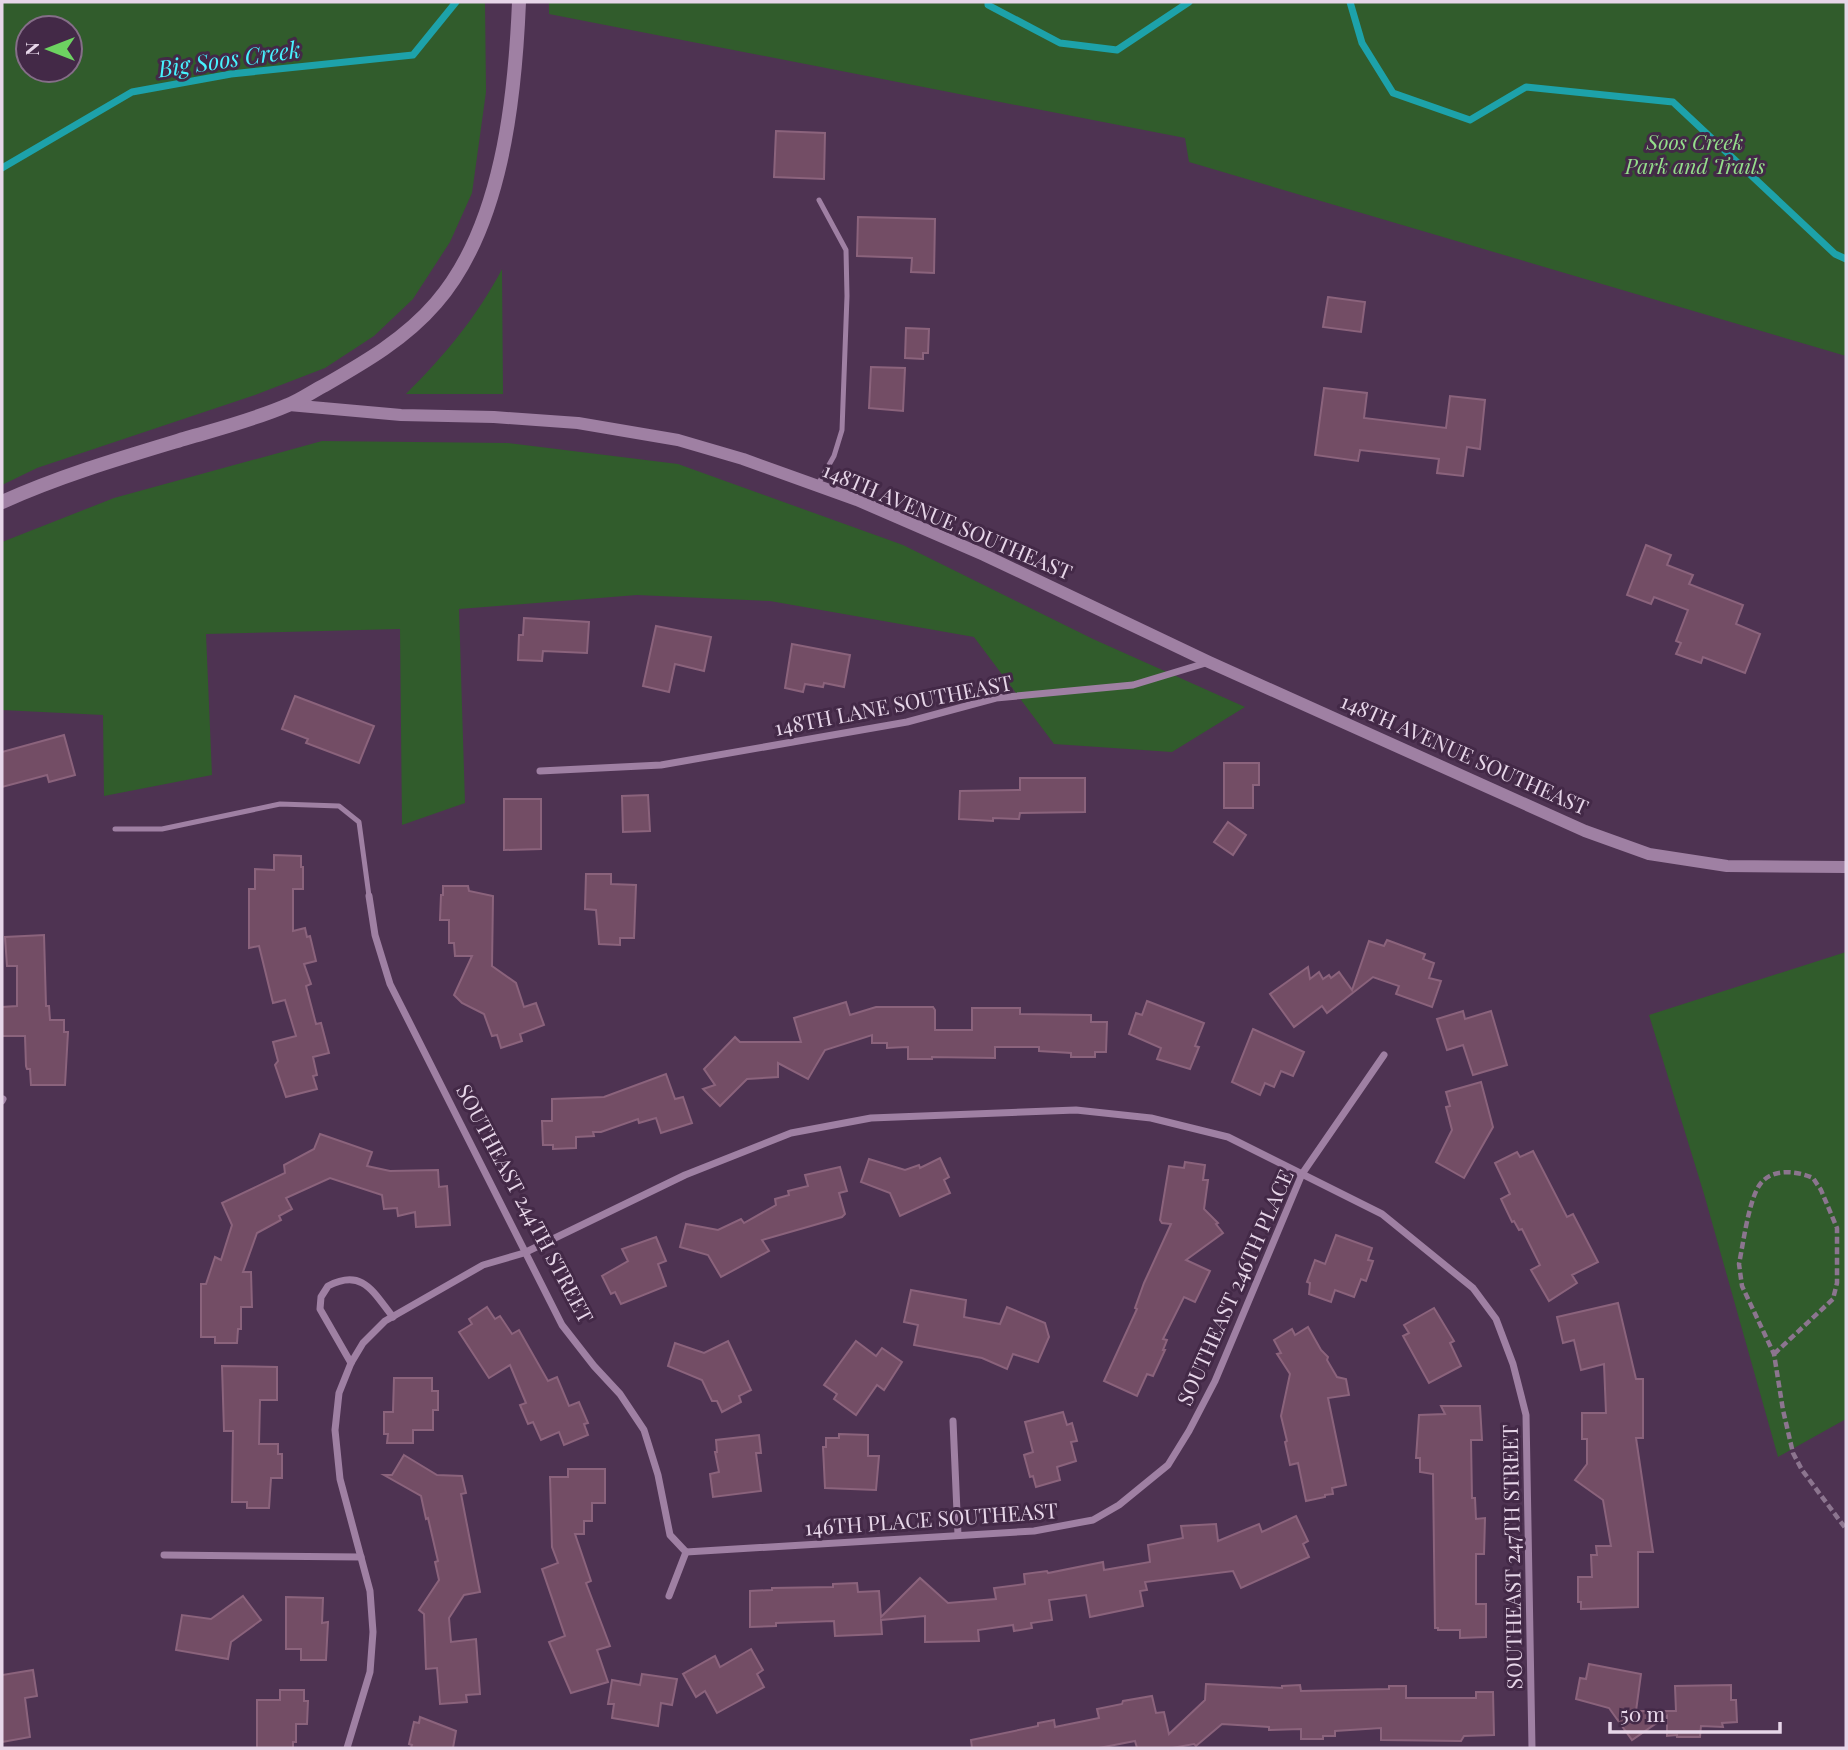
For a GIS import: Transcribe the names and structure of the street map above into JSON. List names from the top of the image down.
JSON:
{
  "streets": {
    "main road": ["148TH AVENUE SOUTHEAST"],
    "street": [
      "148TH LANE SOUTHEAST",
      "SOUTHEAST 244TH STREET",
      "SOUTHEAST 246TH PLACE",
      "146TH PLACE SOUTHEAST",
      "SOUTHEAST 247TH STREET"
    ]
  },
  "crossings": [
    ["148TH AVENUE SOUTHEAST", "148TH LANE SOUTHEAST"],
    ["SOUTHEAST 244TH STREET", "146TH PLACE SOUTHEAST"],
    ["SOUTHEAST 244TH STREET", "SOUTHEAST 247TH STREET"],
    ["SOUTHEAST 246TH PLACE", "146TH PLACE SOUTHEAST"],
    ["SOUTHEAST 246TH PLACE", "SOUTHEAST 247TH STREET"]
  ],
  "water": ["Big Soos Creek"],
  "parks": ["Soos Creek Park and Trails"],
  "scale_bar": "50 m",
  "north": "left"
}
